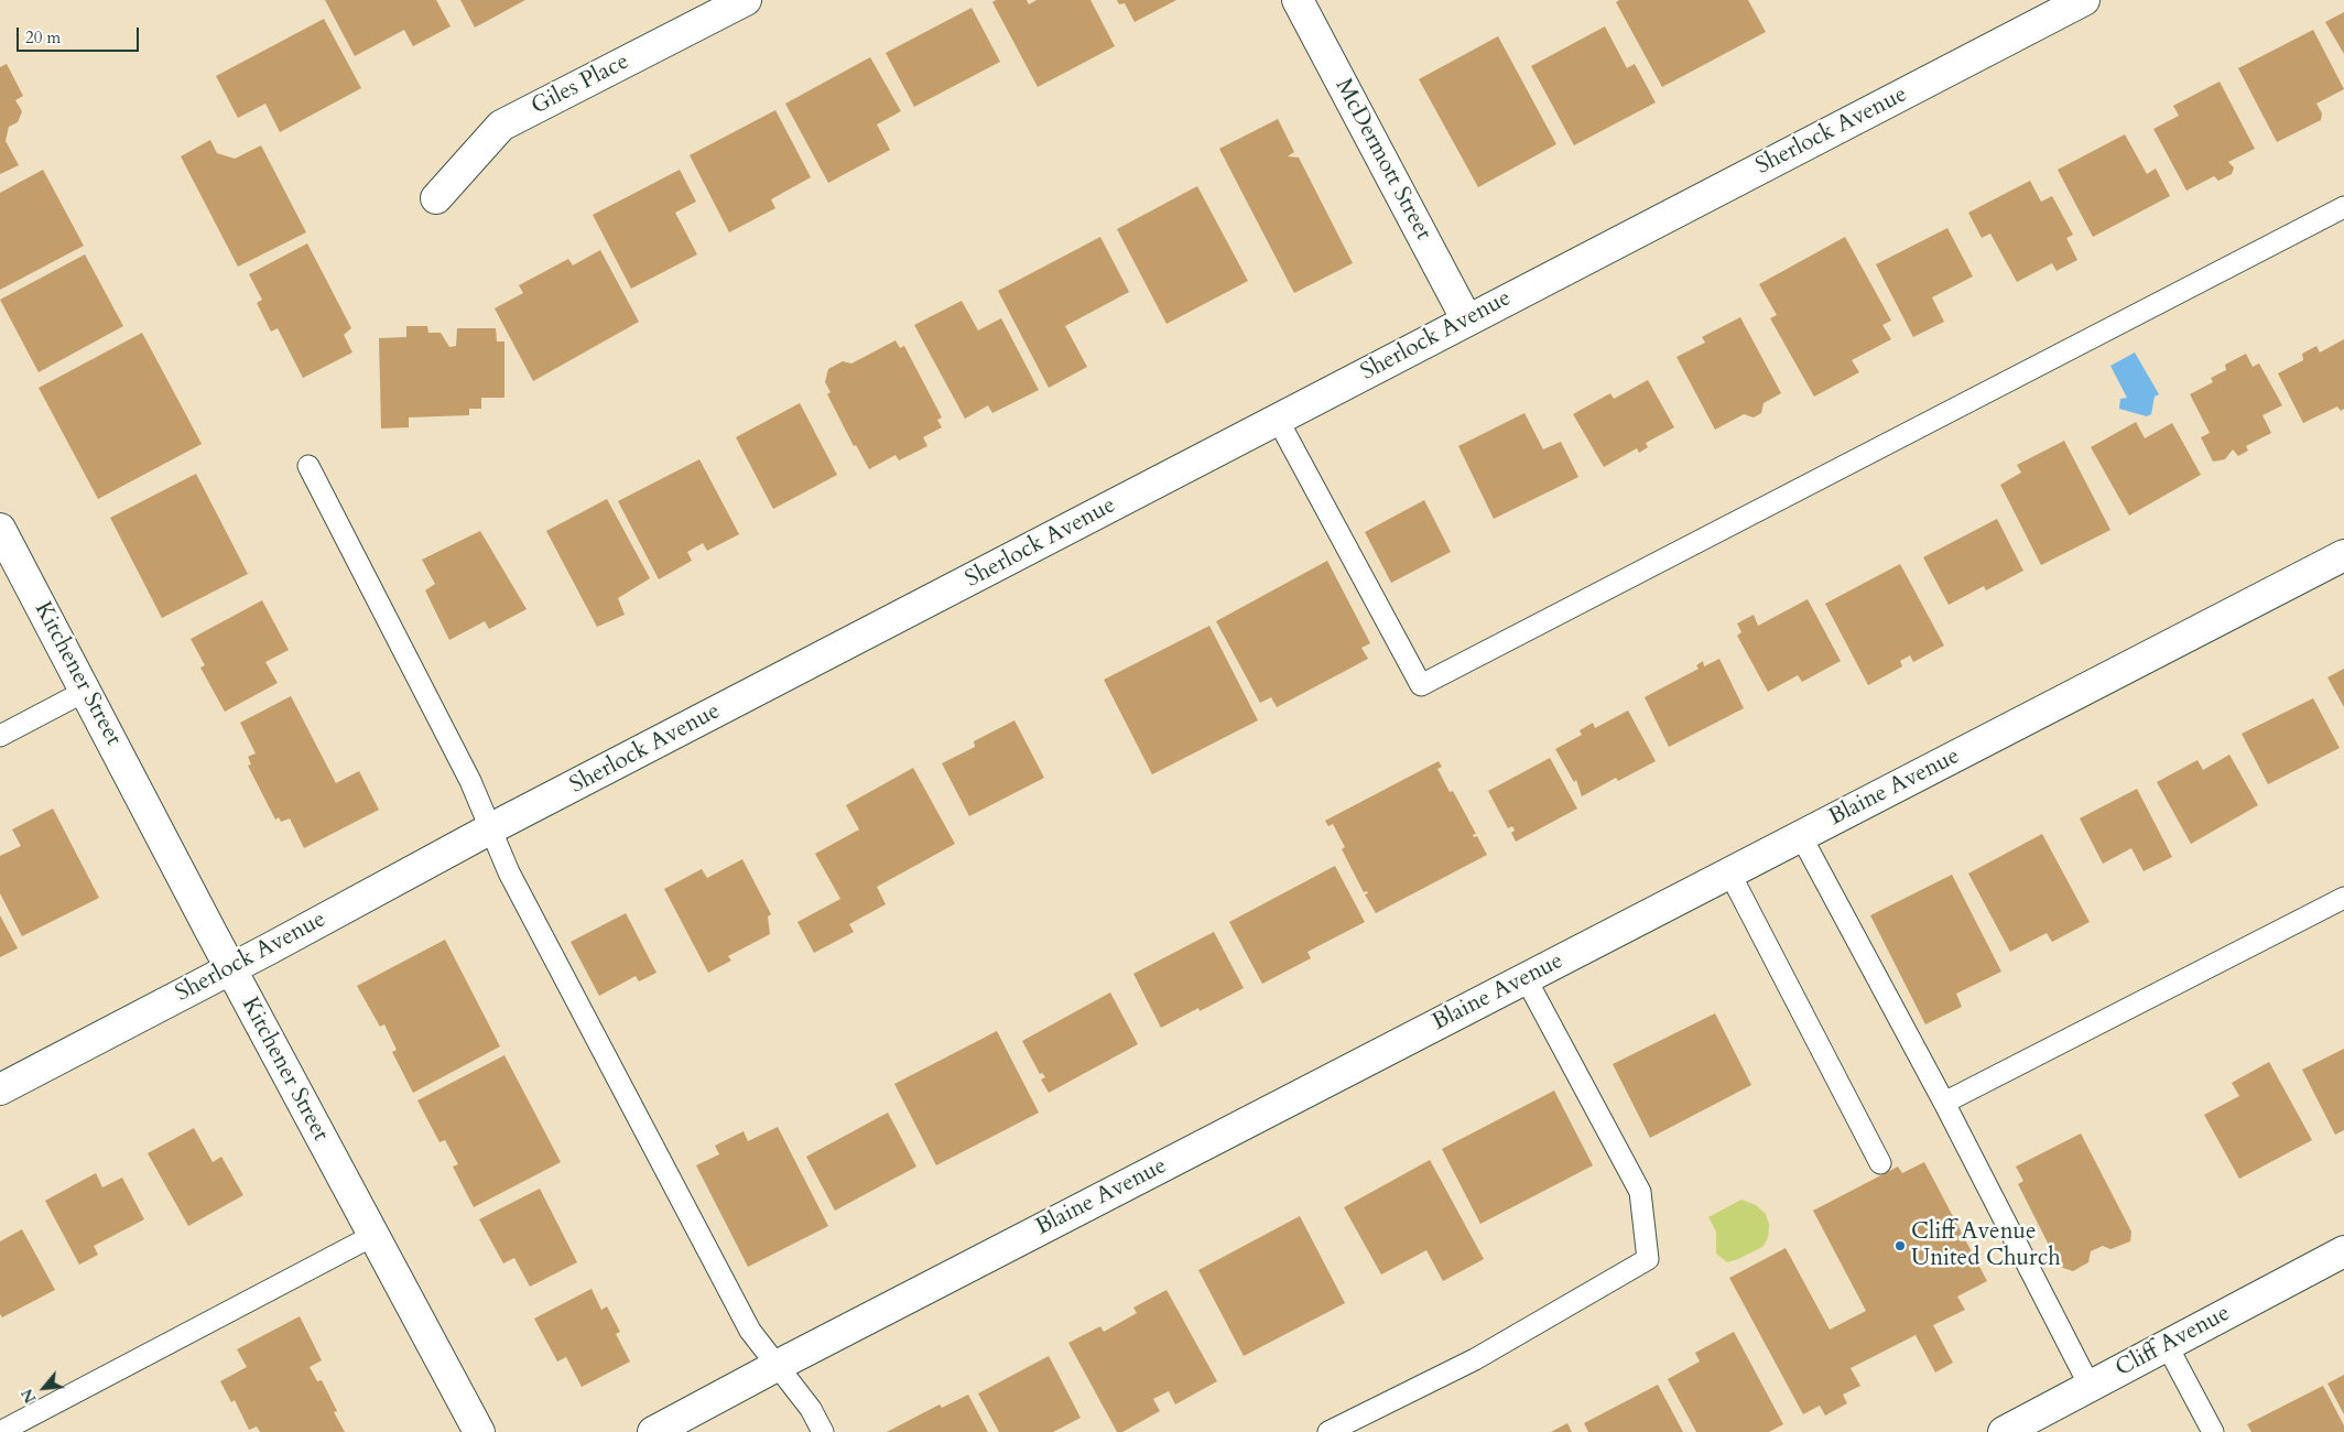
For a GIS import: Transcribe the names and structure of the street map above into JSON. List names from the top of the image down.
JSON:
{
  "streets": {
    "street": [
      "Giles Place",
      "Sherlock Avenue",
      "McDermott Street",
      "Kitchener Street",
      "Blaine Avenue",
      "Cliff Avenue"
    ]
  },
  "crossings": [
    ["Sherlock Avenue", "McDermott Street"],
    ["Sherlock Avenue", "Kitchener Street"]
  ],
  "places": ["Cliff Avenue United Church"],
  "scale_bar": "20 m",
  "north": "bottom left"
}
